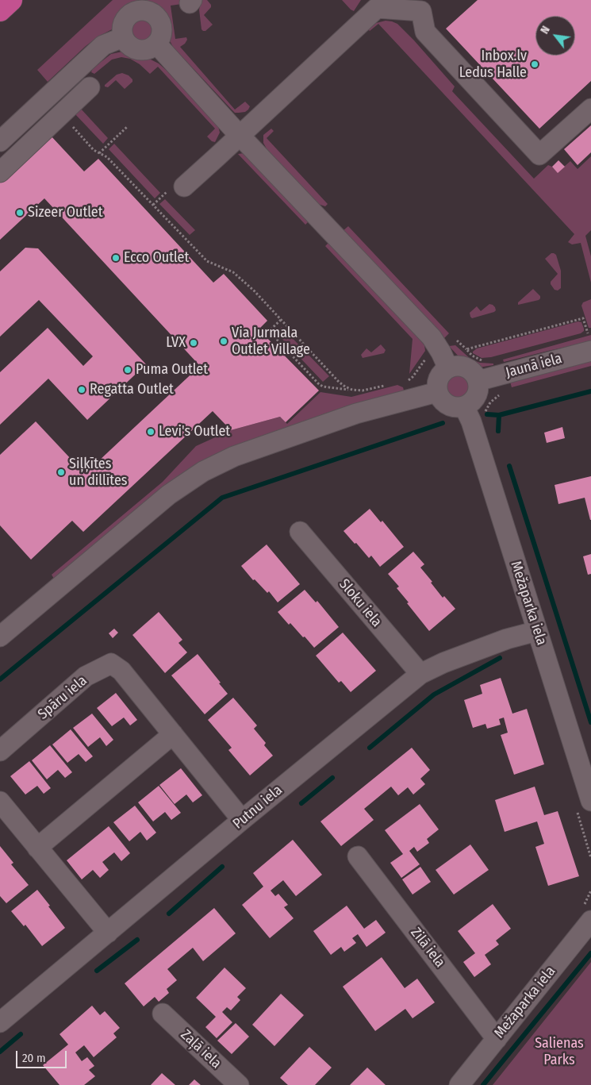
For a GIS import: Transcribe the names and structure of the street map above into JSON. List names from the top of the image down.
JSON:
{
  "streets": {
    "street": [
      "Jaunā iela",
      "Sloku iela",
      "Mežaparka iela",
      "Spāru iela",
      "Putnu iela",
      "Zilā iela",
      "Zaļā iela"
    ]
  },
  "crossings": [
    ["Jaunā iela", "Mežaparka iela"],
    ["Sloku iela", "Putnu iela"],
    ["Mežaparka iela", "Putnu iela"],
    ["Mežaparka iela", "Zilā iela"],
    ["Spāru iela", "Putnu iela"]
  ],
  "parks": ["Salienas Parks"],
  "places": [
    "Inbox.lv Ledus Halle",
    "Sizeer Outlet",
    "Ecco Outlet",
    "Via Jurmala Outlet Village",
    "LVX",
    "Puma Outlet",
    "Regatta Outlet",
    "Levi's Outlet",
    "Siļķītes un dillītes"
  ],
  "scale_bar": "20 m",
  "north": "top left"
}
